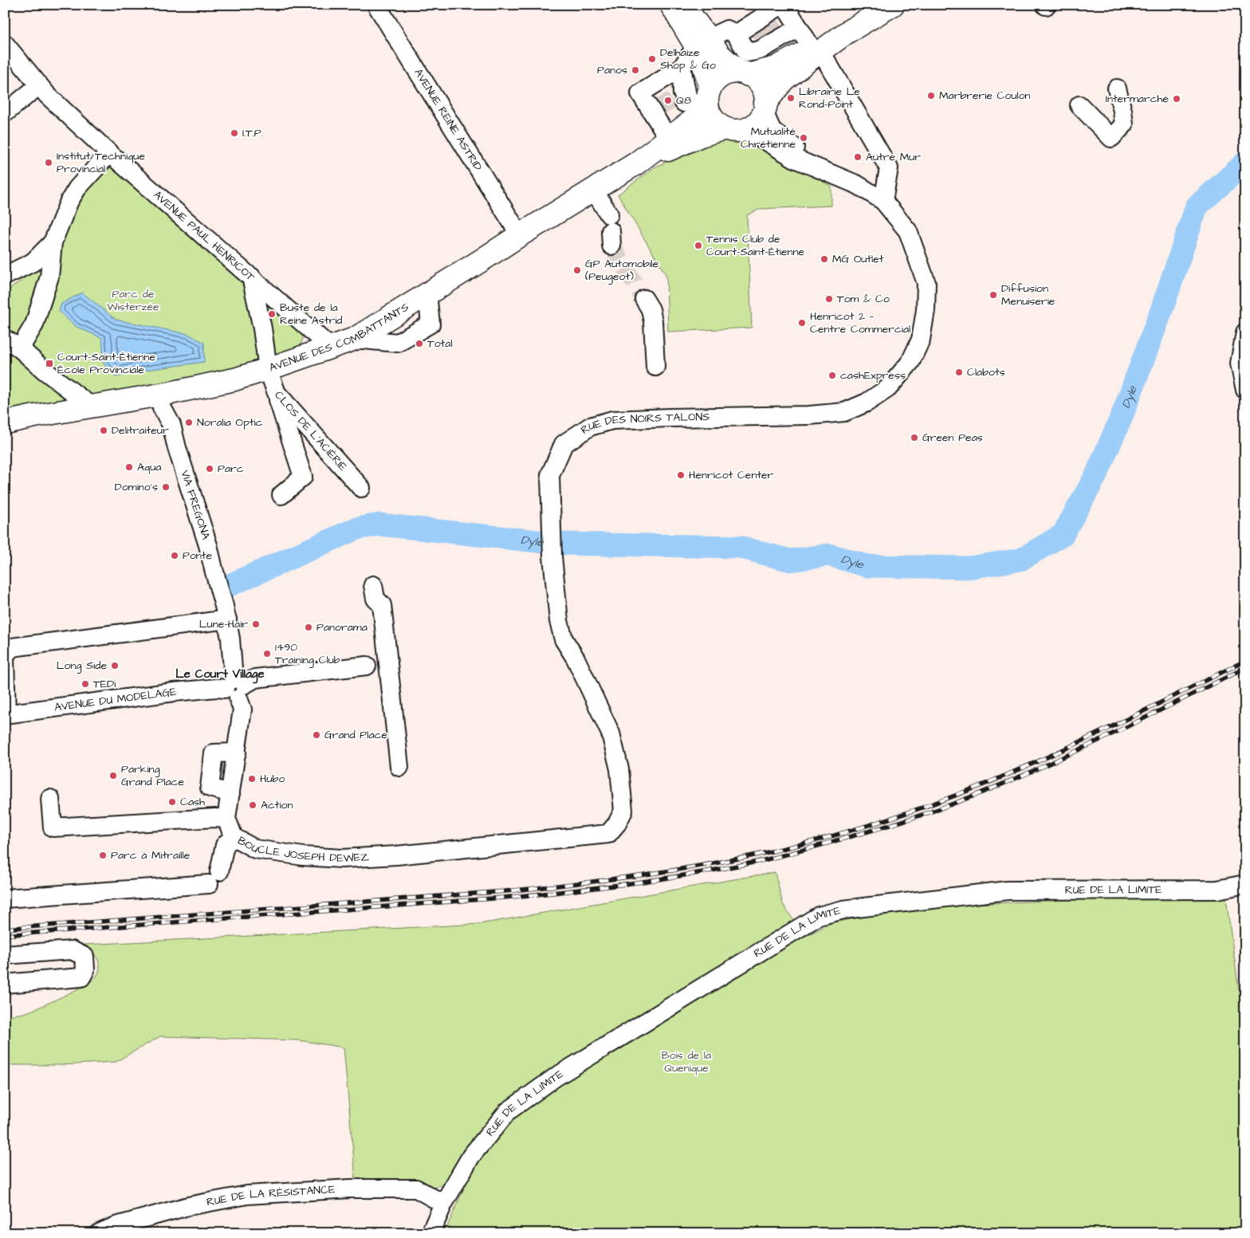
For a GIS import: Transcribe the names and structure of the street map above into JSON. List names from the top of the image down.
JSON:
{
  "streets": {
    "main road": ["AVENUE DES COMBATTANTS"],
    "street": [
      "AVENUE REINE ASTRID",
      "AVENUE PAUL HENRICOT",
      "RUE DES NOIRS TALONS",
      "CLOS DE L'ACIÉRIE",
      "VIA FREGONA",
      "AVENUE DU MODELAGE",
      "BOUCLE JOSEPH DEWEZ",
      "RUE DE LA LIMITE",
      "RUE DE LA RÉSISTANCE"
    ]
  },
  "crossings": [
    ["AVENUE REINE ASTRID", "AVENUE DES COMBATTANTS"],
    ["AVENUE PAUL HENRICOT", "AVENUE DES COMBATTANTS"],
    ["AVENUE PAUL HENRICOT", "CLOS DE L'ACIÉRIE"],
    ["AVENUE DES COMBATTANTS", "CLOS DE L'ACIÉRIE"],
    ["AVENUE DES COMBATTANTS", "VIA FREGONA"],
    ["RUE DES NOIRS TALONS", "BOUCLE JOSEPH DEWEZ"],
    ["VIA FREGONA", "AVENUE DU MODELAGE"],
    ["RUE DE LA LIMITE", "RUE DE LA RÉSISTANCE"]
  ],
  "districts": ["Le Court Village"],
  "water": ["Dyle"],
  "parks": ["Parc de Wisterzée", "Bois de la Quenique"],
  "places": {
    "other": [
      "Delhaize Shop & Go",
      "Panos",
      "Marbrerie Coulon",
      "Librairie Le Rond-Point",
      "Intermarché",
      "Q8",
      "I.T.P.",
      "Mutualité Chrétienne",
      "Autre Mur",
      "Institut Technique Provincial",
      "Tennis Club de Court-Saint-Étienne",
      "MG Outlet",
      "GP Automobile (Peugeot)",
      "Diffusion Menuiserie",
      "Tom & Co",
      "Buste de la Reine Astrid",
      "Henricot 2 — Centre Commercial",
      "Total",
      "Clabots",
      "cashExpress",
      "Noralia Optic",
      "Delitraiteur",
      "Green Peas",
      "Aqua",
      "Parc",
      "Henricot Center",
      "Domino's",
      "Ponte",
      "Lune-Hair",
      "Panorama",
      "1490 Training Club",
      "Long Side",
      "TEDi",
      "Grand Place",
      "Parking Grand Place",
      "Hubo",
      "Cash",
      "Action",
      "Parc à Mitraille"
    ],
    "transit": ["Court-Saint-Étienne École Provinciale"]
  }
}
